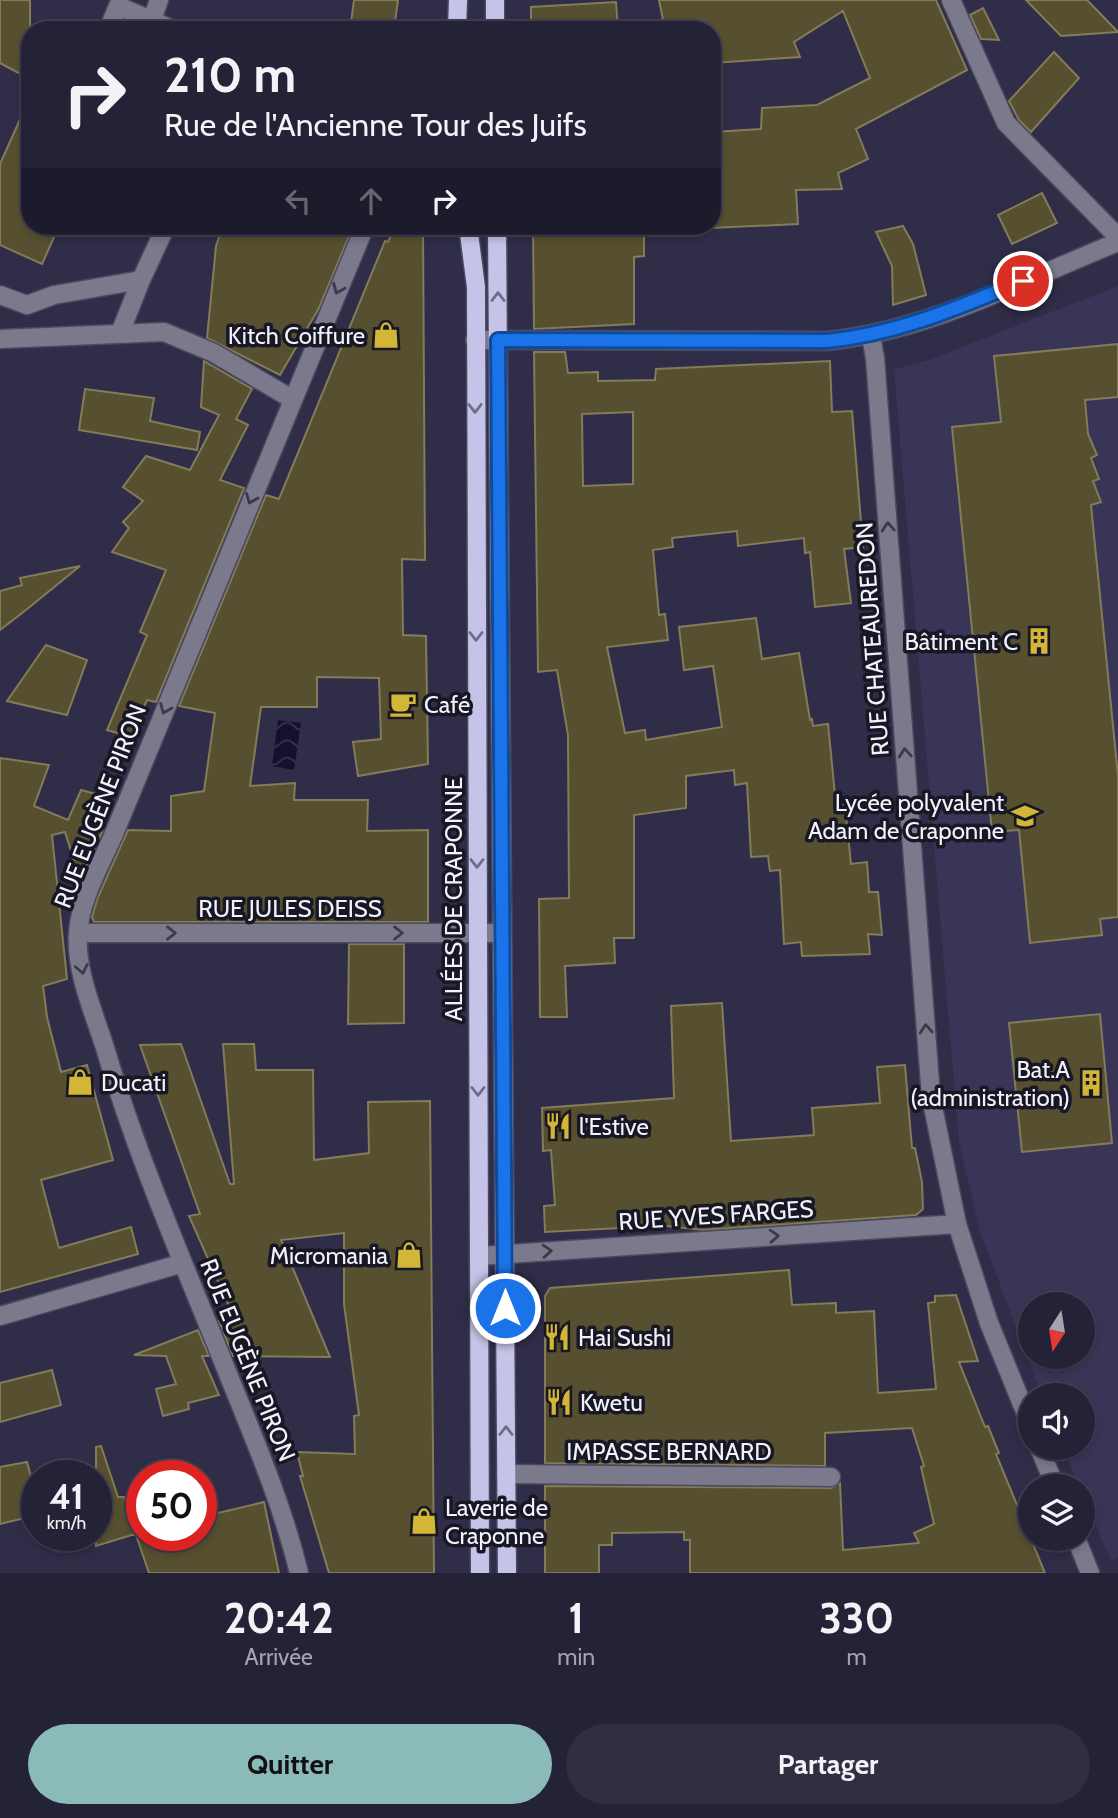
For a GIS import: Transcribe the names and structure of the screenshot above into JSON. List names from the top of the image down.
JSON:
{
  "streets": {
    "main road": ["ALLÉES DE CRAPONNE"],
    "street": [
      "RUE CHATEAUREDON",
      "RUE EUGÈNE PIRON",
      "RUE JULES DEISS",
      "RUE YVES FARGES",
      "IMPASSE BERNARD"
    ]
  },
  "crossings": [
    ["RUE CHATEAUREDON", "RUE YVES FARGES"],
    ["RUE EUGÈNE PIRON", "RUE JULES DEISS"],
    ["ALLÉES DE CRAPONNE", "RUE JULES DEISS"],
    ["ALLÉES DE CRAPONNE", "RUE YVES FARGES"],
    ["ALLÉES DE CRAPONNE", "IMPASSE BERNARD"]
  ],
  "one_way": [
    "RUE CHATEAUREDON",
    "RUE EUGÈNE PIRON",
    "RUE JULES DEISS",
    "RUE YVES FARGES"
  ],
  "places": {
    "shop": [
      "Kitch Coiffure",
      "Ducati",
      "Micromania",
      "Laverie de Craponne"
    ],
    "building": ["Bâtiment C", "Bat.A (administration)"],
    "cafe": ["Café"],
    "school or university": ["Lycée polyvalent Adam de Craponne"],
    "restaurant": ["l'Estive", "Hai Sushi", "Kwetu"]
  },
  "north": "bottom",
  "page": {
    "turn": ["210 m", "Rue de l'Ancienne Tour des Juifs"],
    "speed": "41 km/h",
    "limit": "50",
    "eta": [
      "20:42",
      "Arrivée",
      "1",
      "min",
      "330",
      "m"
    ],
    "buttons": ["Quitter", "Partager"]
  }
}
